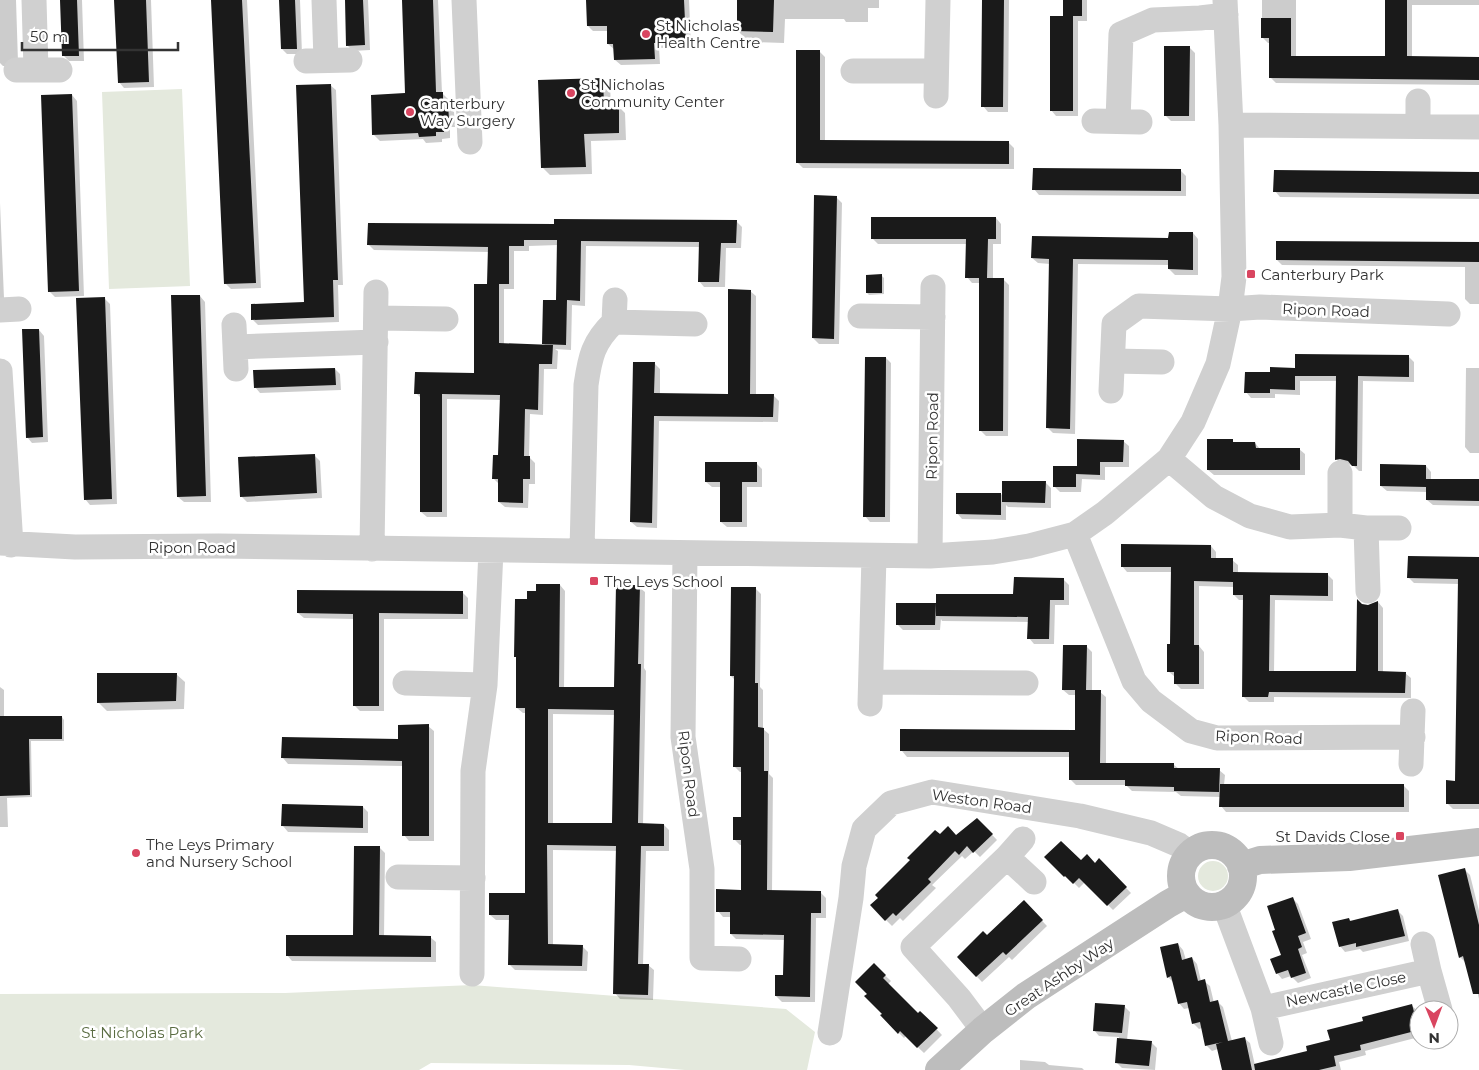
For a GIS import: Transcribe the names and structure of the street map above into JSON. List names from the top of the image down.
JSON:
{
  "streets": {
    "street": [
      "Ripon Road",
      "Weston Road",
      "Great Ashby Way",
      "Newcastle Close"
    ]
  },
  "crossings": [
    ["Weston Road", "Great Ashby Way"]
  ],
  "parks": ["St Nicholas Park"],
  "places": {
    "other": [
      "St Nicholas Health Centre",
      "St Nicholas Community Center",
      "Canterbury Way Surgery",
      "The Leys Primary and Nursery School"
    ],
    "transit": ["Canterbury Park", "The Leys School", "St Davids Close"]
  },
  "scale_bar": "50 m",
  "north": "bottom"
}
